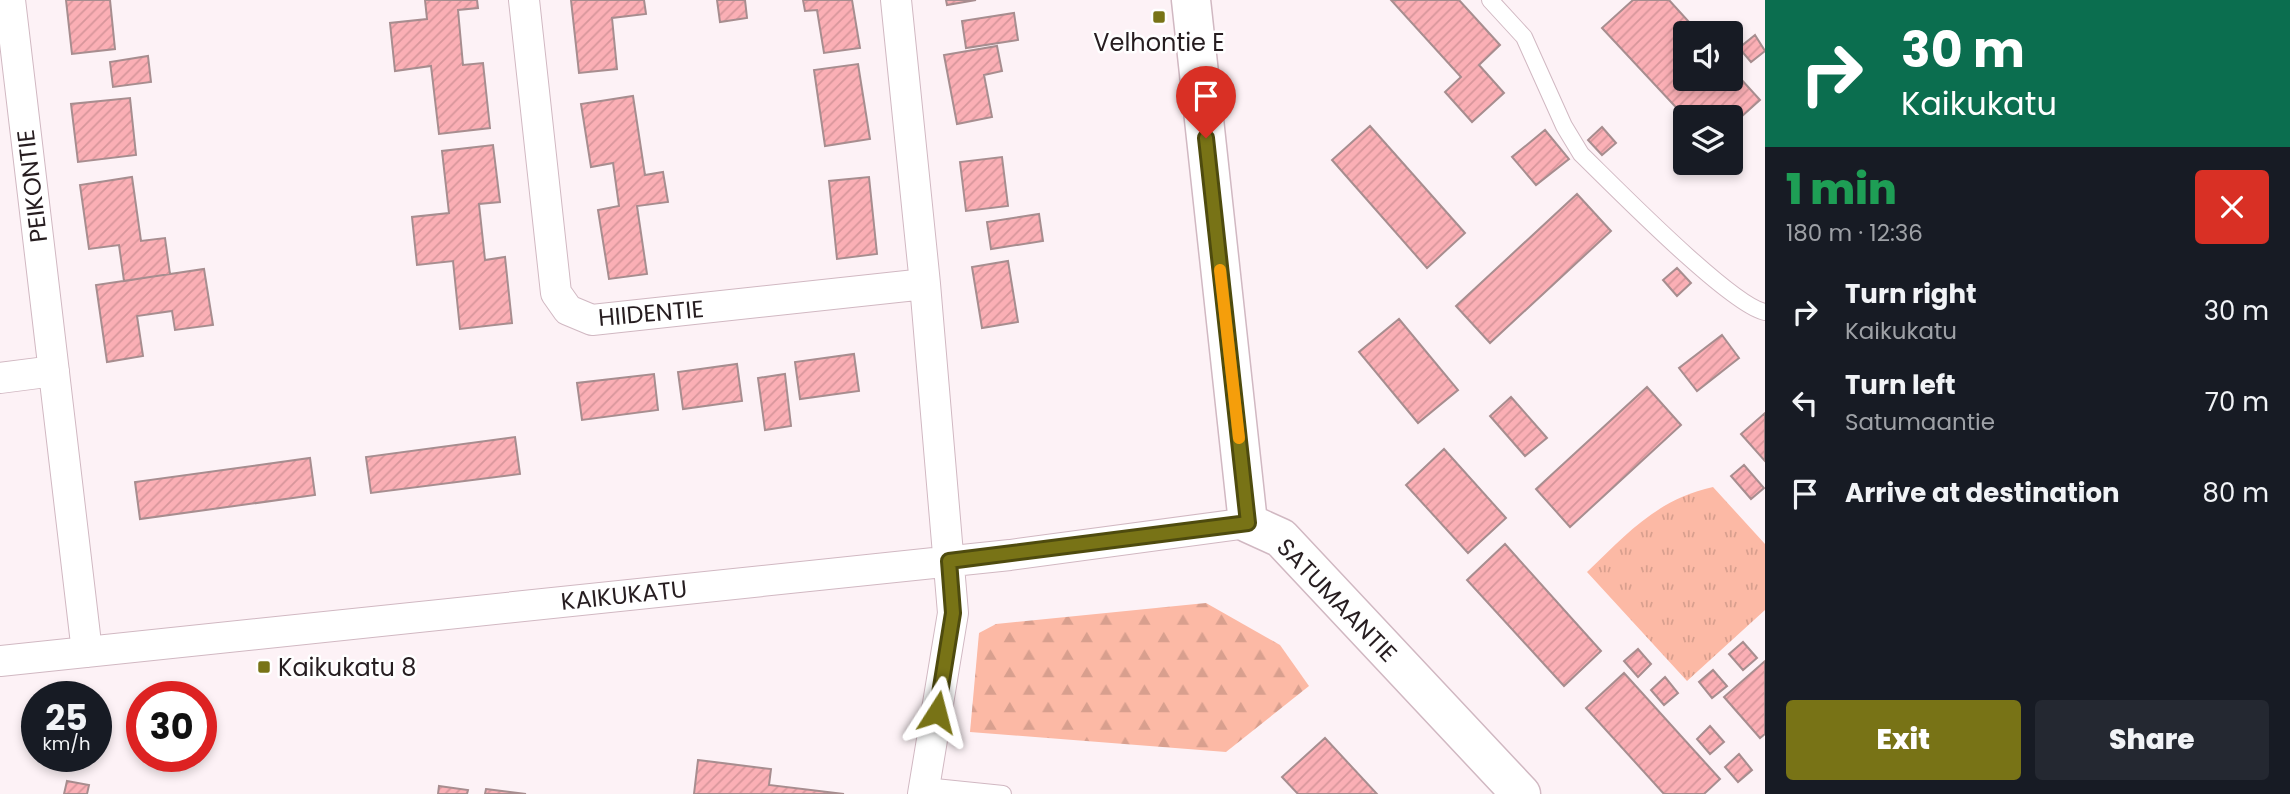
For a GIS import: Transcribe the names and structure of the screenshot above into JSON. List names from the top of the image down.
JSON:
{
  "streets": {
    "street": [
      "PEIKONTIE",
      "HIIDENTIE",
      "KAIKUKATU",
      "SATUMAANTIE"
    ]
  },
  "crossings": [
    ["PEIKONTIE", "KAIKUKATU"],
    ["KAIKUKATU", "SATUMAANTIE"]
  ],
  "places": {
    "transit": ["Velhontie E", "Kaikukatu 8"]
  },
  "page": {
    "turn": ["30 m", "Kaikukatu"],
    "heading": ["1 min", "180 m · 12:36"],
    "list": [
      {
        "name": "Turn right",
        "note": "Kaikukatu",
        "value": "30 m"
      },
      {
        "name": "Turn left",
        "note": "Satumaantie",
        "value": "70 m"
      },
      {
        "name": "Arrive at destination",
        "value": "80 m"
      }
    ],
    "speed": "25 km/h",
    "limit": "30",
    "buttons": ["Exit", "Share"]
  }
}
